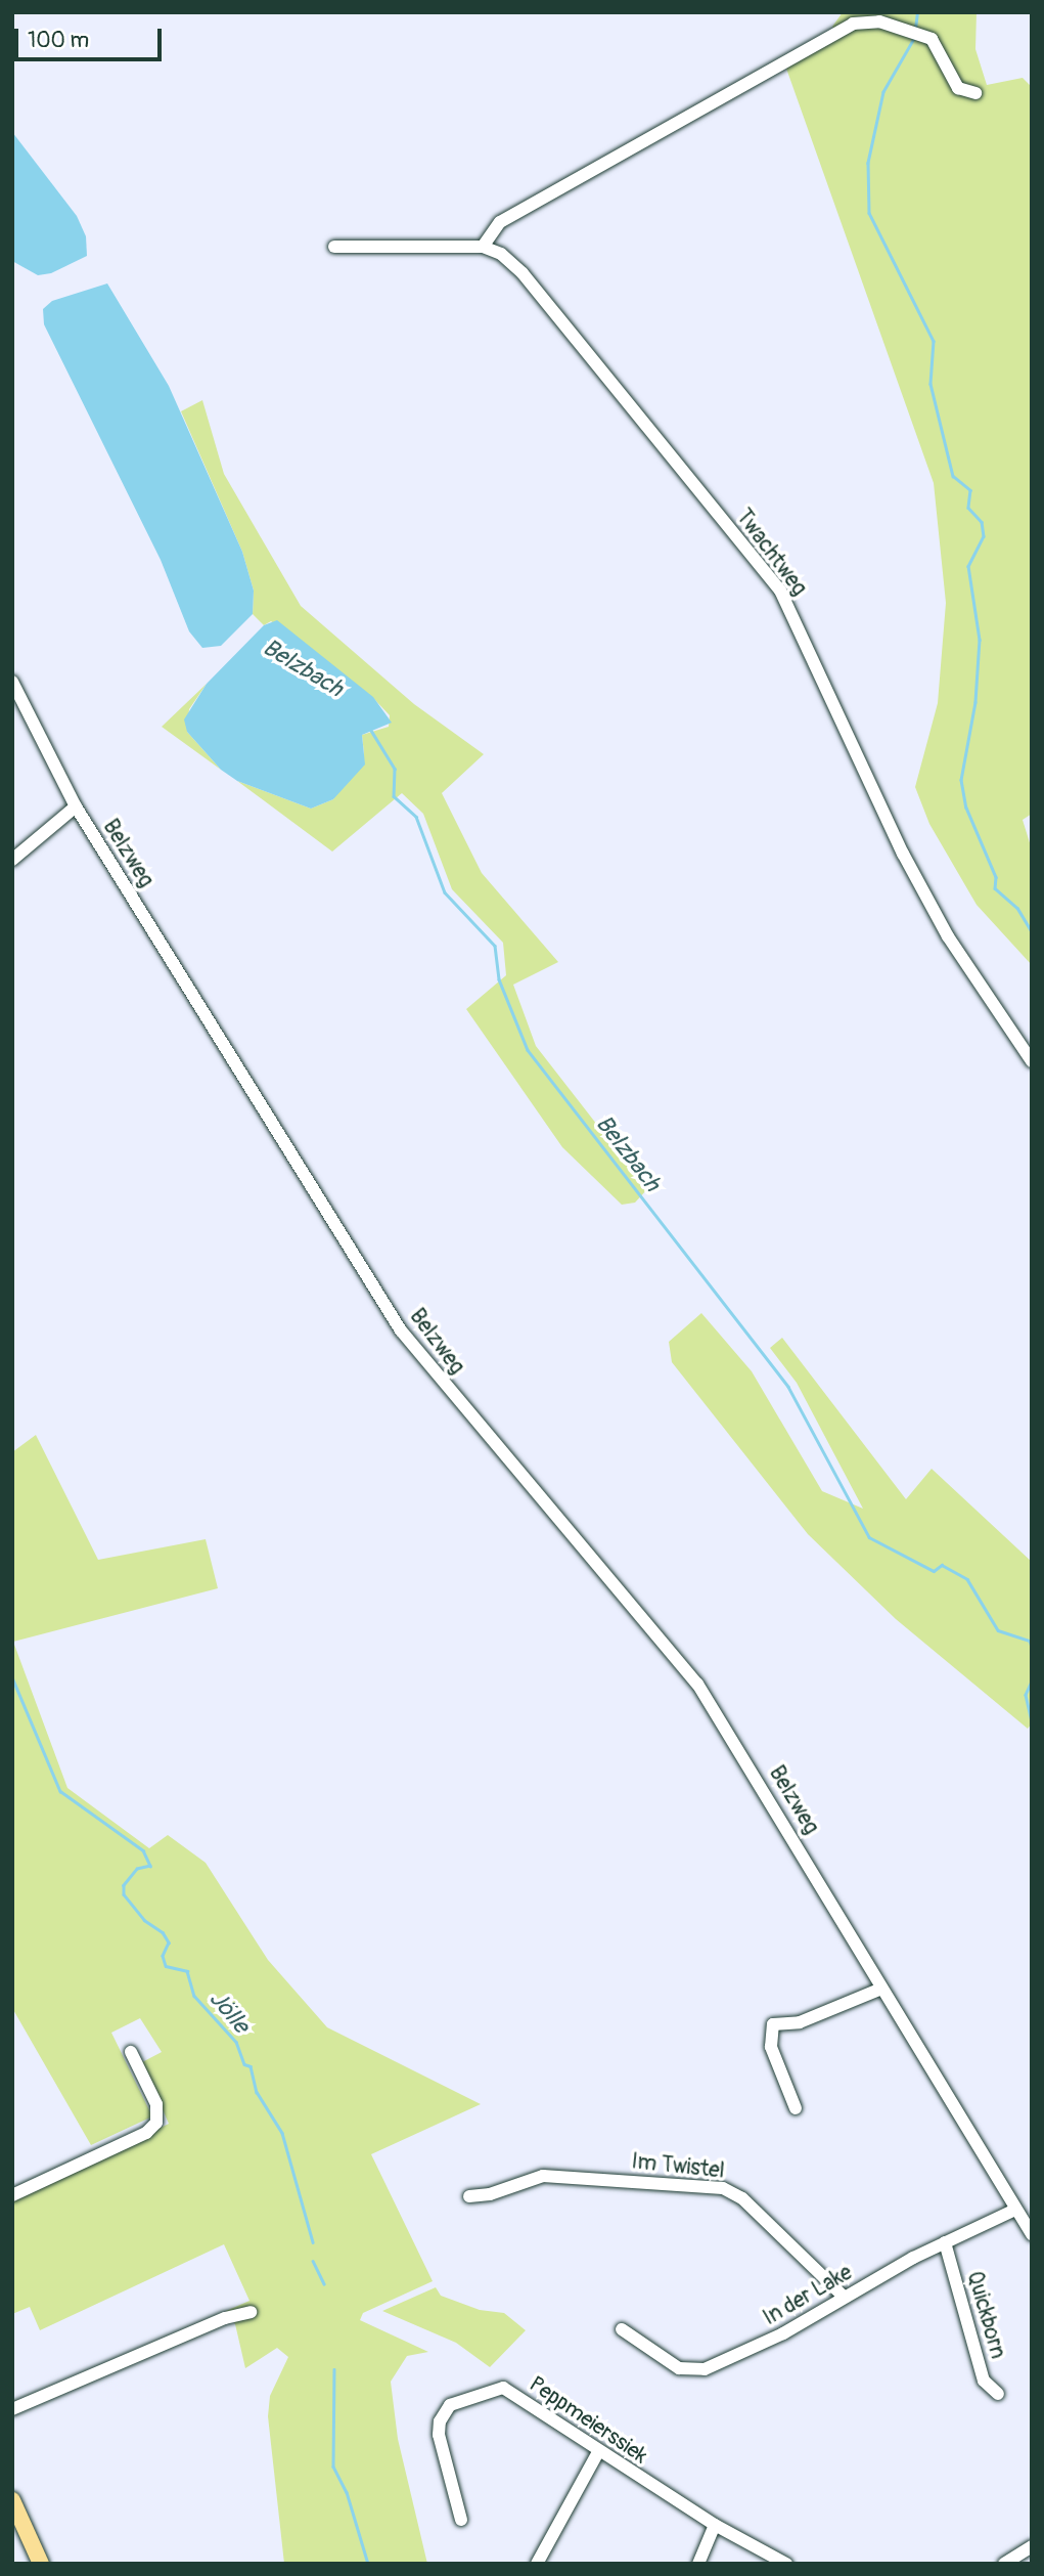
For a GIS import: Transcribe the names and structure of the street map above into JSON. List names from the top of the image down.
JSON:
{
  "streets": {
    "street": [
      "Twachtweg",
      "Belzweg",
      "Im Twistel",
      "In der Lake",
      "Quickborn",
      "Peppmeierssiek"
    ]
  },
  "crossings": [
    ["Belzweg", "In der Lake"],
    ["Im Twistel", "In der Lake"],
    ["In der Lake", "Quickborn"]
  ],
  "water": ["Belzbach", "Jölle"],
  "scale_bar": "100 m"
}
